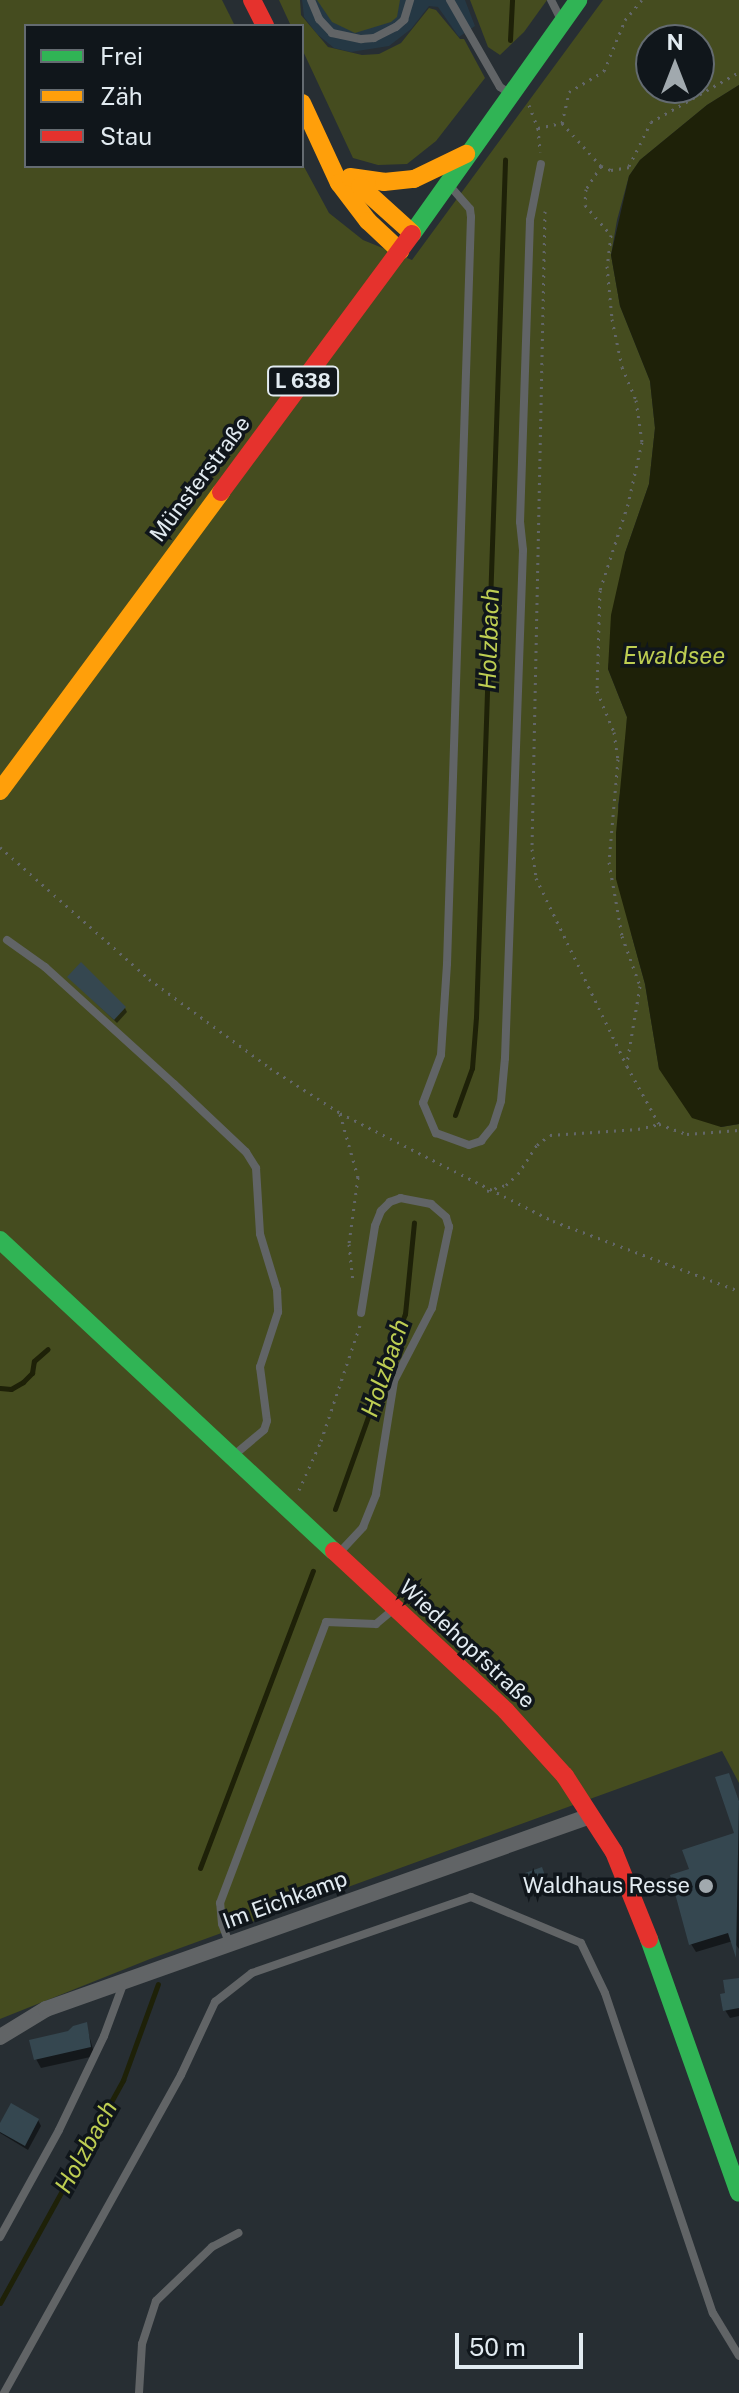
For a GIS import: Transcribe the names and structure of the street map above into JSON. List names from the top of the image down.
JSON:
{
  "streets": {
    "main road": ["L 638", "Münsterstraße", "Wiedehopfstraße"],
    "street": ["Im Eichkamp"]
  },
  "crossings": [
    ["Wiedehopfstraße", "Im Eichkamp"]
  ],
  "water": ["Holzbach", "Ewaldsee"],
  "places": ["Waldhaus Resse"],
  "legend": ["Frei", "Zäh", "Stau"],
  "scale_bar": "50 m",
  "north": "top"
}
